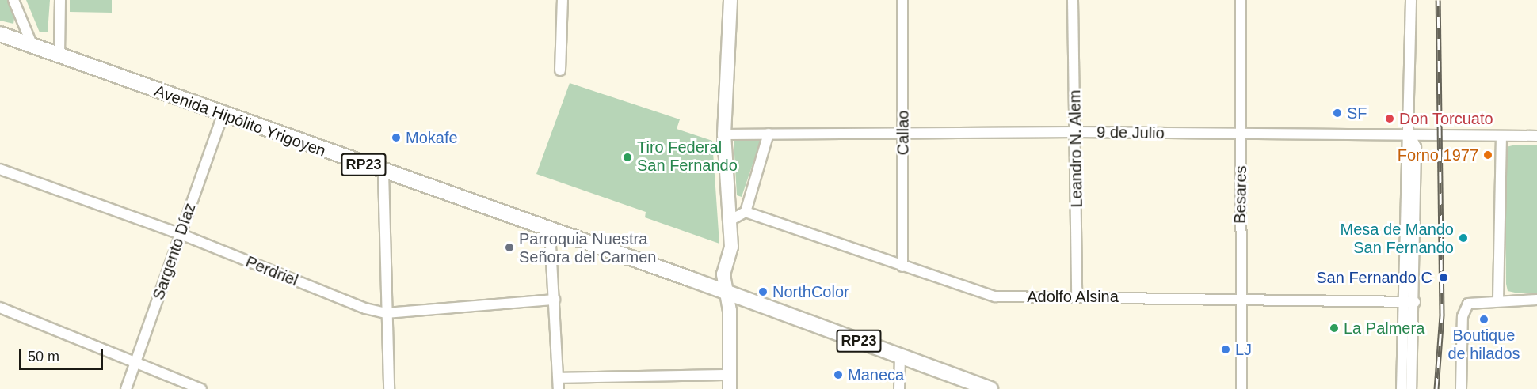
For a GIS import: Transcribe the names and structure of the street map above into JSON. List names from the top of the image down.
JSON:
{
  "streets": {
    "main road": ["Avenida Hipólito Yrigoyen", "RP23"],
    "street": [
      "Callao",
      "9 de Julio",
      "Leandro N. Alem",
      "Besares",
      "Sargento Díaz",
      "Perdriel",
      "Adolfo Alsina"
    ]
  },
  "crossings": [
    ["Avenida Hipólito Yrigoyen", "Sargento Díaz"],
    ["Callao", "9 de Julio"],
    ["Callao", "Adolfo Alsina"],
    ["9 de Julio", "Leandro N. Alem"],
    ["9 de Julio", "Besares"],
    ["Leandro N. Alem", "Adolfo Alsina"],
    ["Besares", "Adolfo Alsina"],
    ["Sargento Díaz", "Perdriel"]
  ],
  "places": [
    "SF",
    "Don Torcuato",
    "Mokafe",
    "Forno 1977",
    "Tiro Federal San Fernando",
    "Mesa de Mando San Fernando",
    "Parroquia Nuestra Señora del Carmen",
    "San Fernando C",
    "NorthColor",
    "Boutique de hilados",
    "La Palmera",
    "LJ",
    "Maneca"
  ],
  "scale_bar": "50 m"
}
